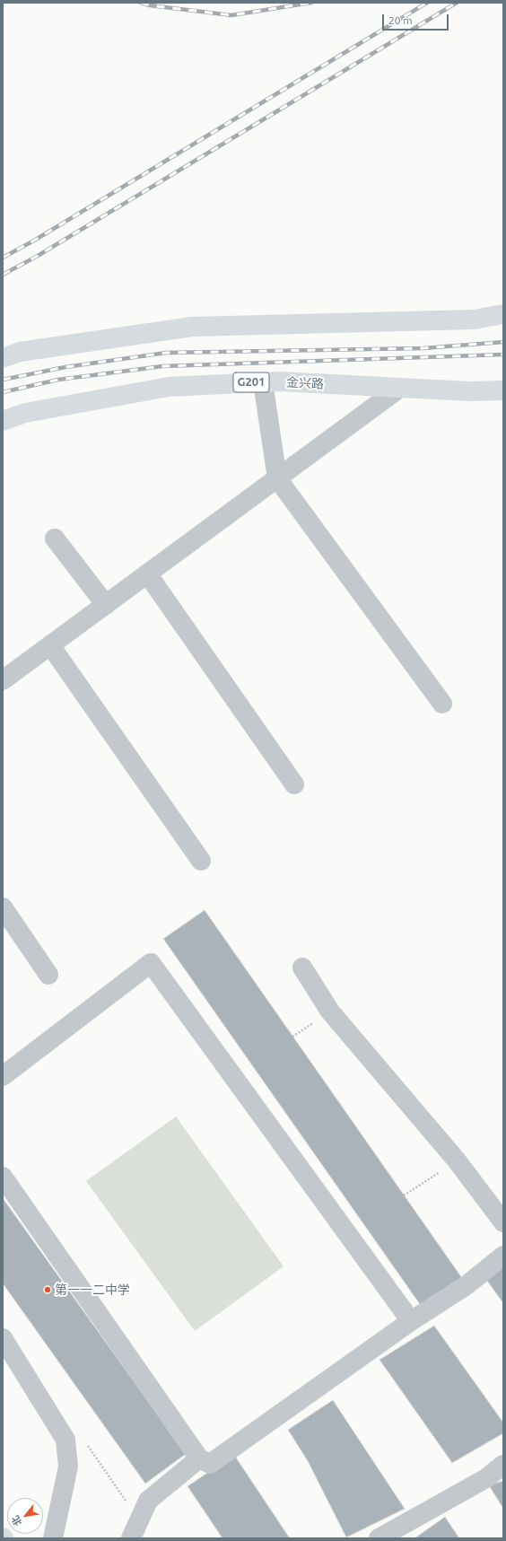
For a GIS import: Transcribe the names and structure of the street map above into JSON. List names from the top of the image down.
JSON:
{
  "streets": {
    "highway": ["G201", "金兴路"]
  },
  "places": ["第一一二中学"],
  "scale_bar": "20 m",
  "north": "bottom left"
}
